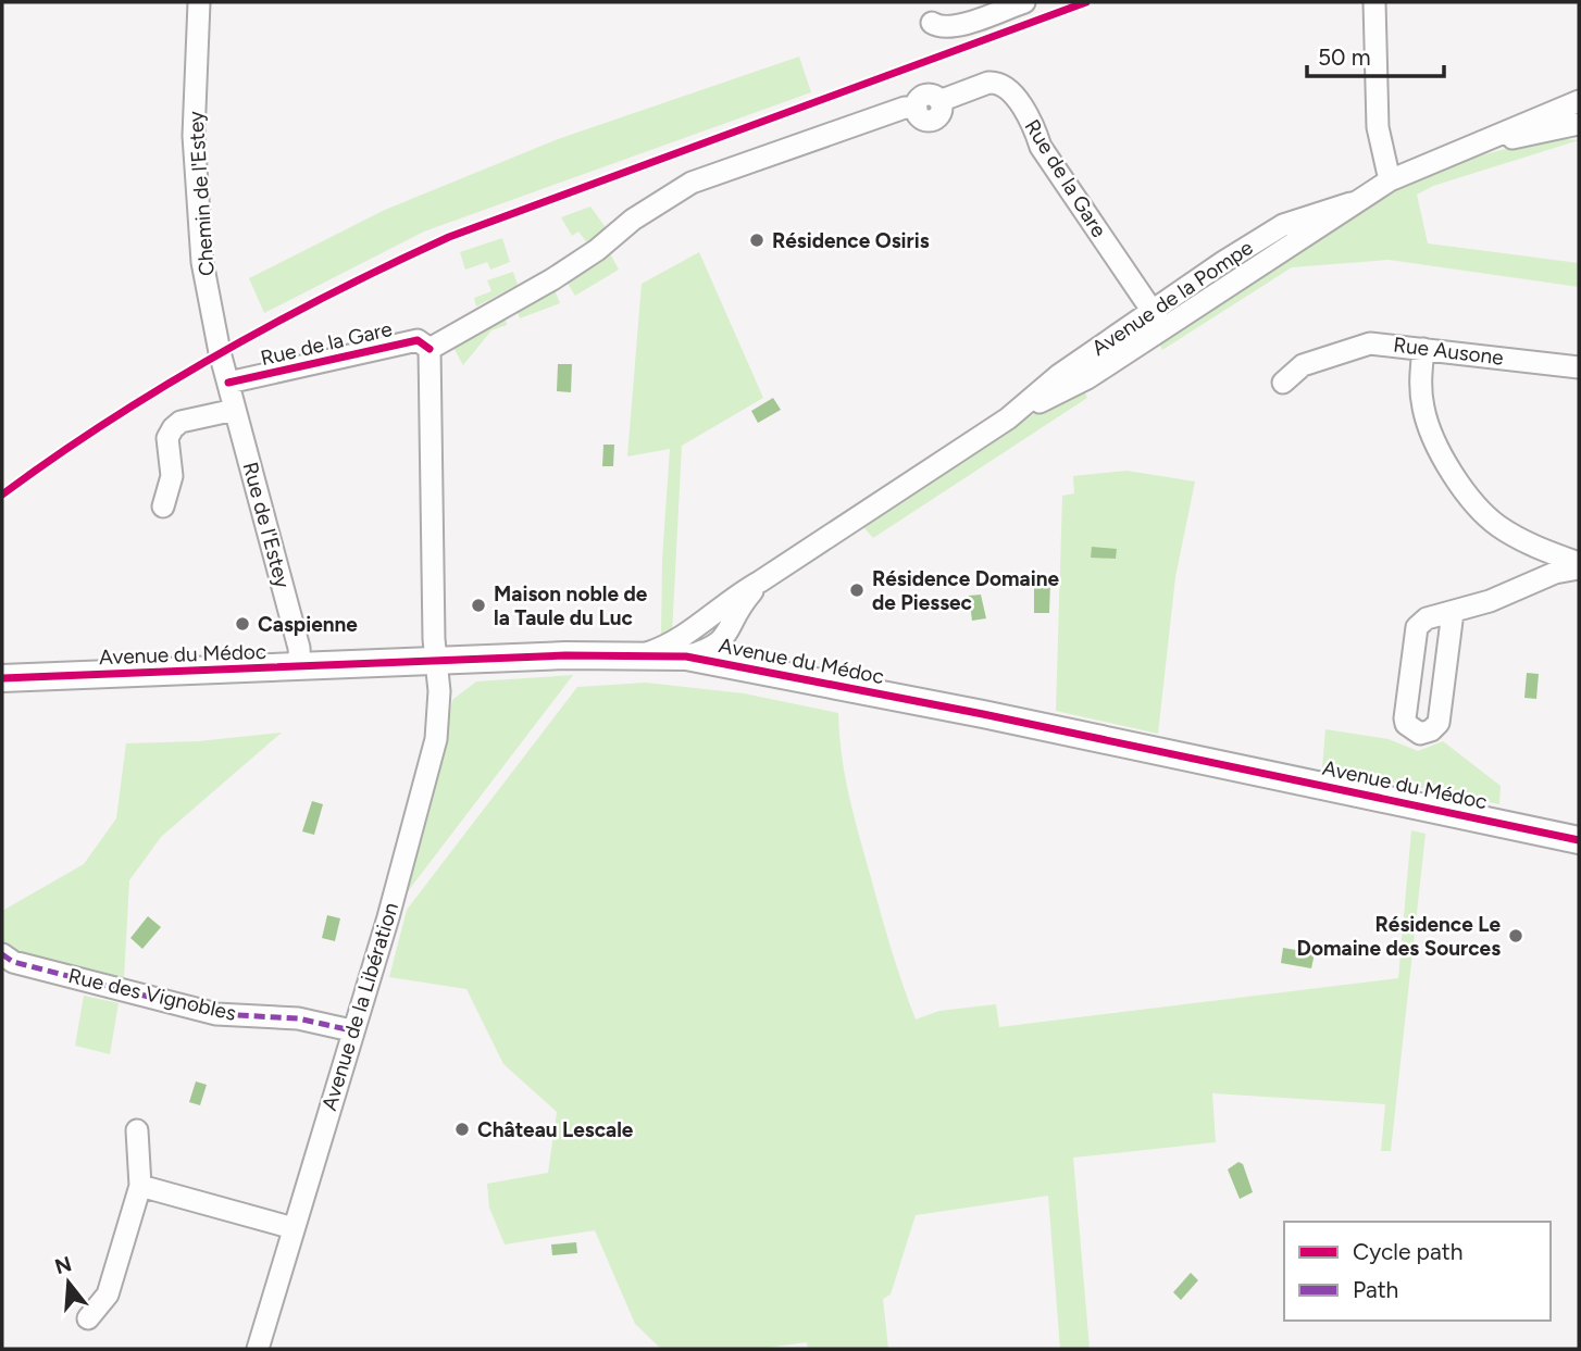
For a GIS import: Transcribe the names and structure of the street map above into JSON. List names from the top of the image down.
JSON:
{
  "streets": {
    "main road": ["Avenue du Médoc"],
    "street": [
      "Rue de la Gare",
      "Chemin de l'Estey",
      "Avenue de la Pompe",
      "Rue Ausone",
      "Rue de l'Estey",
      "Rue des Vignobles",
      "Avenue de la Libération"
    ]
  },
  "crossings": [
    ["Rue de la Gare", "Chemin de l'Estey"],
    ["Rue de la Gare", "Avenue de la Pompe"],
    ["Rue de la Gare", "Rue de l'Estey"],
    ["Chemin de l'Estey", "Rue de l'Estey"],
    ["Avenue de la Pompe", "Avenue du Médoc"],
    ["Rue de l'Estey", "Avenue du Médoc"],
    ["Avenue du Médoc", "Avenue de la Libération"],
    ["Rue des Vignobles", "Avenue de la Libération"]
  ],
  "places": [
    "Résidence Osiris",
    "Résidence Domaine de Piessec",
    "Maison noble de la Taule du Luc",
    "Caspienne",
    "Résidence Le Domaine des Sources",
    "Château Lescale"
  ],
  "legend": ["Cycle path", "Path"],
  "scale_bar": "50 m",
  "north": "top"
}
